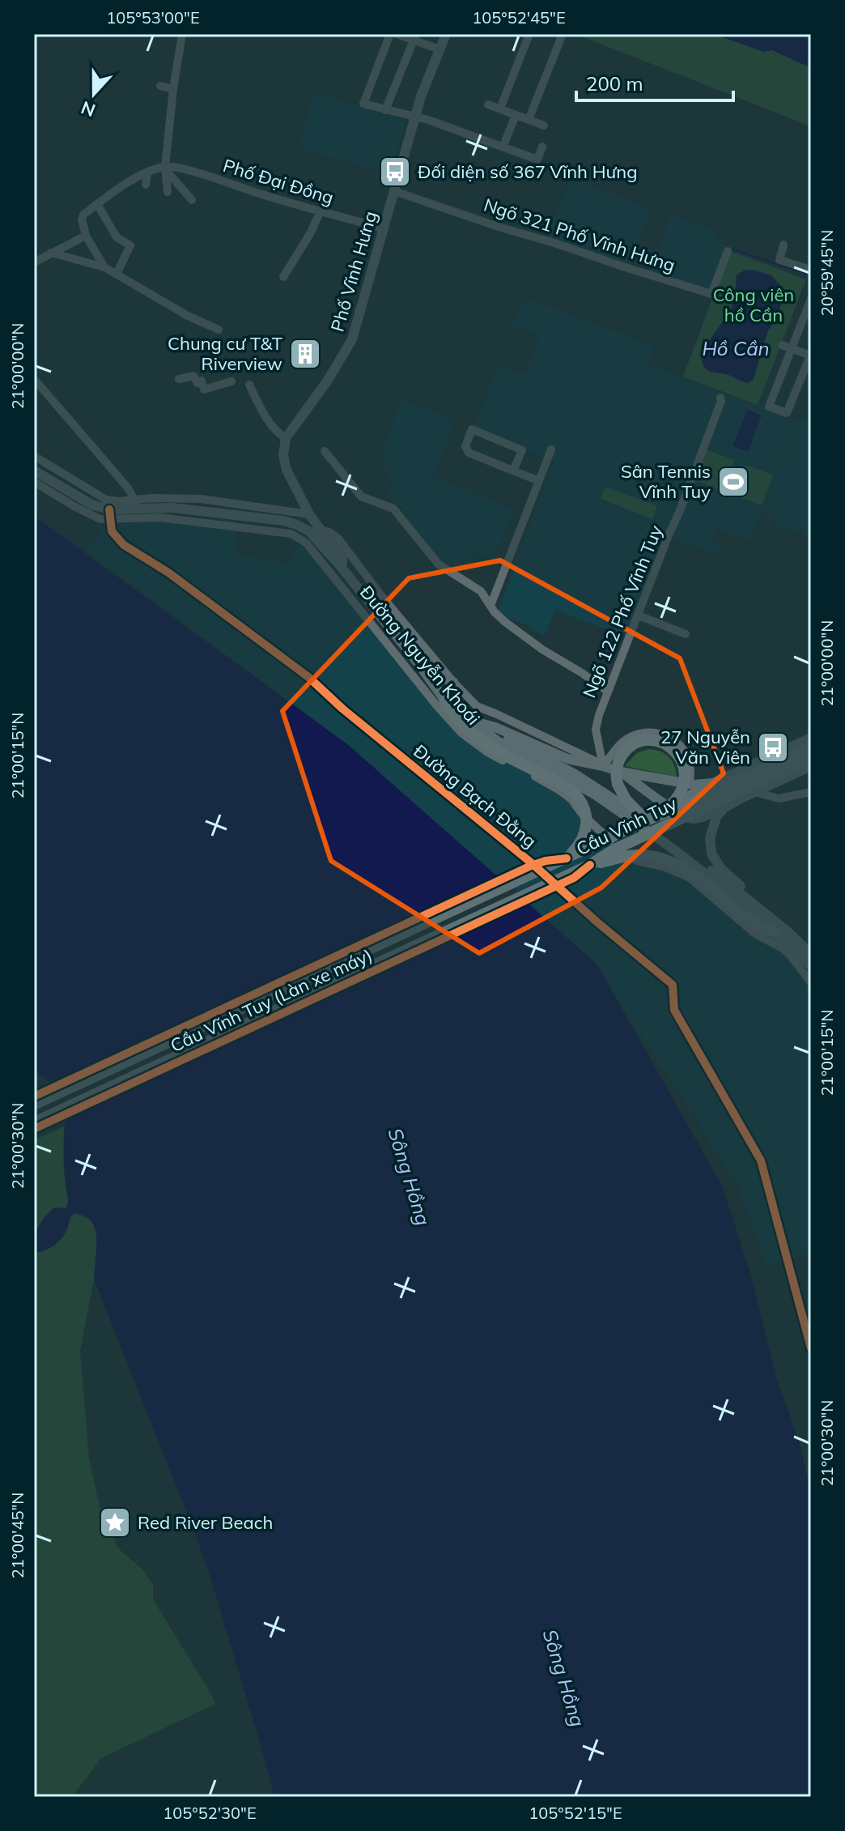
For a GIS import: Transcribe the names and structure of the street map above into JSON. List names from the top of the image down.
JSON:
{
  "streets": {
    "highway": ["Cầu Vĩnh Tuy", "Cầu Vĩnh Tuy (Làn xe máy)"],
    "main road": ["Phố Vĩnh Hưng", "Đường Nguyễn Khoái"],
    "street": [
      "Phố Đại Đồng",
      "Ngõ 321 Phố Vĩnh Hưng",
      "Ngõ 122 Phố Vĩnh Tuy",
      "Đường Bạch Đằng"
    ]
  },
  "crossings": [
    ["Phố Đại Đồng", "Phố Vĩnh Hưng"],
    ["Ngõ 321 Phố Vĩnh Hưng", "Phố Vĩnh Hưng"],
    ["Ngõ 122 Phố Vĩnh Tuy", "Đường Nguyễn Khoái"],
    ["Đường Nguyễn Khoái", "Đường Bạch Đằng"],
    ["Đường Nguyễn Khoái", "Cầu Vĩnh Tuy"],
    ["Cầu Vĩnh Tuy", "Cầu Vĩnh Tuy (Làn xe máy)"]
  ],
  "water": ["Hồ Cần", "Sông Hồng"],
  "parks": ["Công viên hồ Cần"],
  "places": {
    "bus stop": ["Đối diện số 367 Vĩnh Hưng", "27 Nguyễn Văn Viên"],
    "building": ["Chung cư T&T Riverview"],
    "sports": ["Sân Tennis Vĩnh Tuy"],
    "place": ["Red River Beach"]
  },
  "scale_bar": "200 m",
  "north": "bottom",
  "coordinates": [
    "105°53'00\"E",
    "105°52'45\"E",
    "20°59'45\"N",
    "21°00'00\"N",
    "21°00'15\"N",
    "21°00'30\"N",
    "21°00'45\"N",
    "105°52'30\"E",
    "105°52'15\"E"
  ]
}
